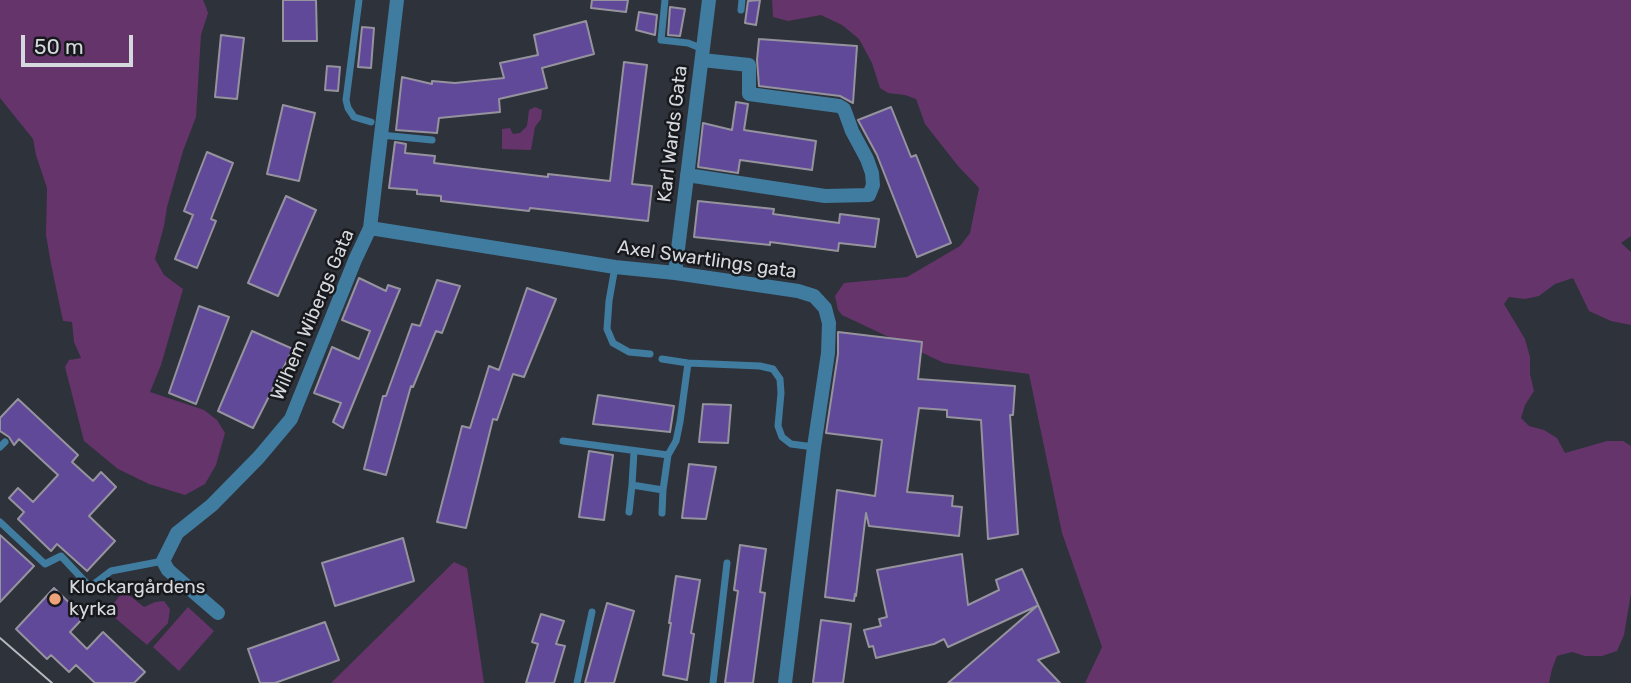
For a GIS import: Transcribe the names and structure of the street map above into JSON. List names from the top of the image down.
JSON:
{
  "streets": {
    "street": ["Karl Wards Gata", "Axel Swartlings gata", "Wilhem Wibergs Gata"]
  },
  "crossings": [
    ["Karl Wards Gata", "Axel Swartlings gata"],
    ["Axel Swartlings gata", "Wilhem Wibergs Gata"]
  ],
  "places": ["Klockargårdens kyrka"],
  "scale_bar": "50 m"
}
